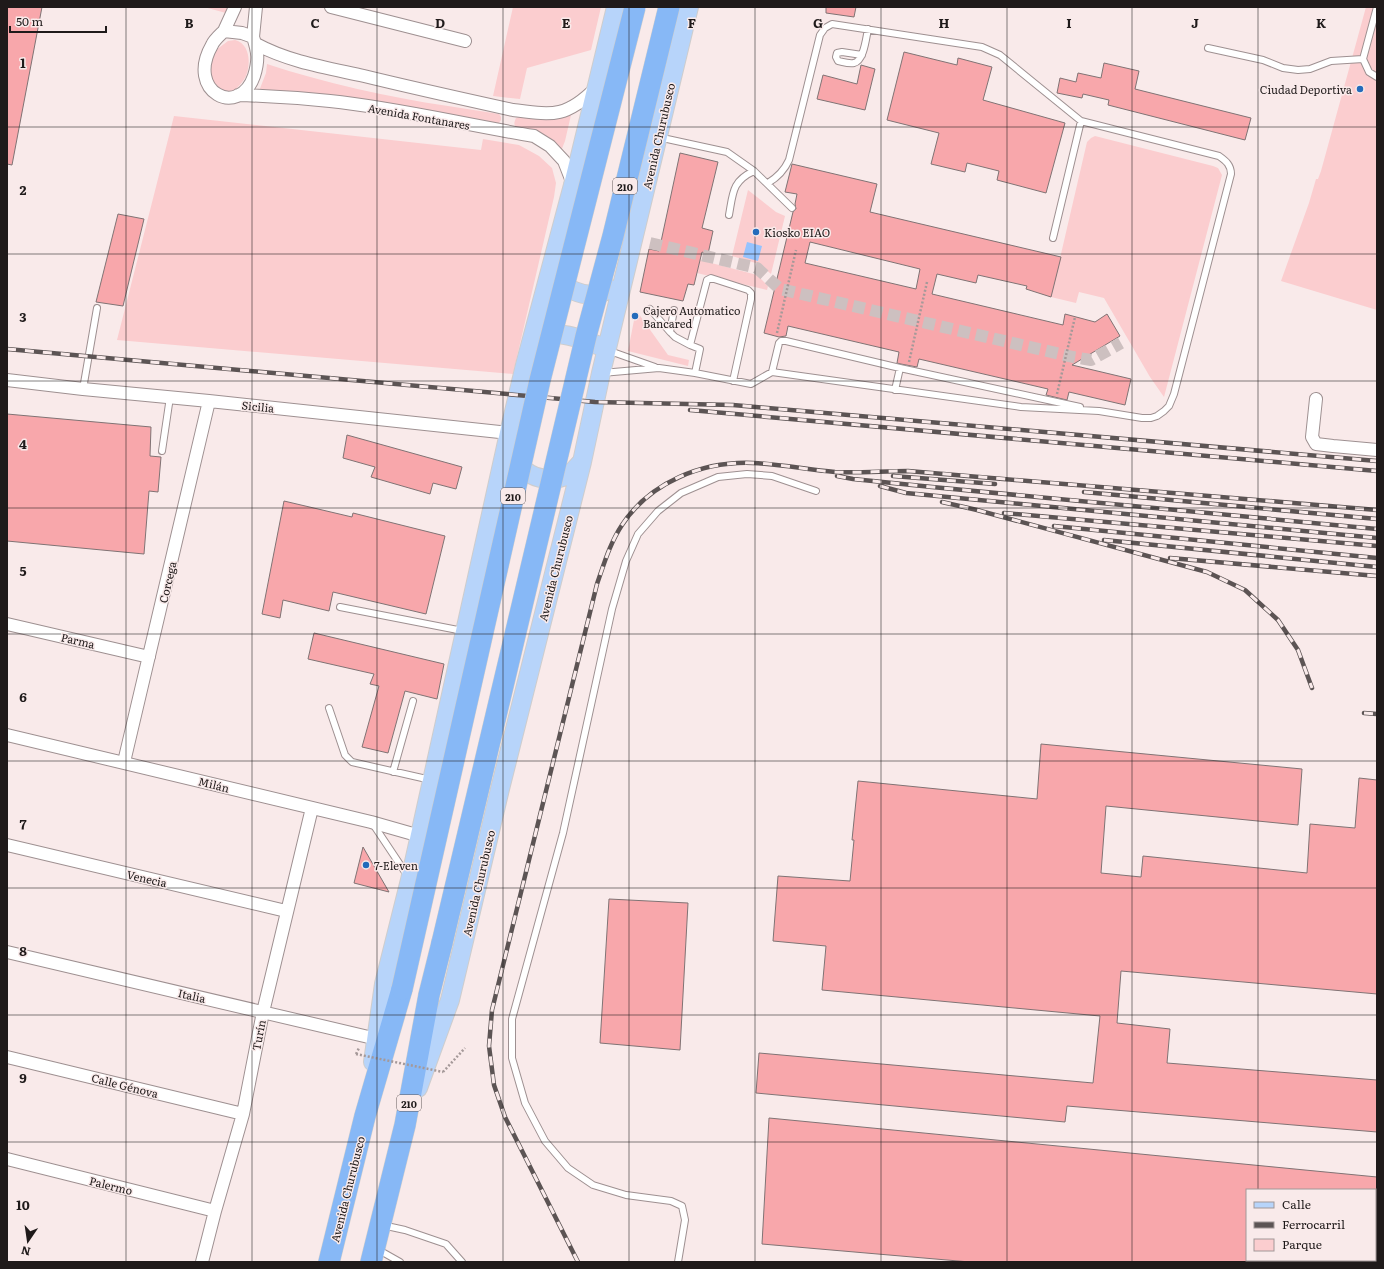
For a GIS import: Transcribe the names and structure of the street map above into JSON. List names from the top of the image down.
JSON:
{
  "streets": {
    "highway": ["Avenida Churubusco", "210"],
    "street": [
      "Avenida Fontanares",
      "Sicilia",
      "Corcega",
      "Parma",
      "Milán",
      "Venecia",
      "Italia",
      "Turín",
      "Calle Génova",
      "Palermo"
    ]
  },
  "crossings": [
    ["Avenida Fontanares", "Avenida Churubusco"],
    ["Avenida Churubusco", "Sicilia"],
    ["Avenida Churubusco", "Milán"],
    ["Avenida Churubusco", "Italia"],
    ["Sicilia", "Corcega"],
    ["Corcega", "Parma"],
    ["Corcega", "Milán"],
    ["Milán", "Turín"],
    ["Venecia", "Turín"],
    ["Italia", "Turín"],
    ["Turín", "Calle Génova"],
    ["Turín", "Palermo"]
  ],
  "places": [
    "Ciudad Deportiva",
    "Kiosko EIAO",
    "Cajero Automatico Bancared",
    "7-Eleven"
  ],
  "legend": ["Calle", "Ferrocarril", "Parque"],
  "scale_bar": "50 m",
  "north": "bottom",
  "grid": {
    "columns": [
      "B",
      "C",
      "D",
      "E",
      "F",
      "G",
      "H",
      "I",
      "J",
      "K"
    ],
    "rows": [
      "1",
      "2",
      "3",
      "4",
      "5",
      "6",
      "7",
      "8",
      "9",
      "10"
    ]
  }
}
